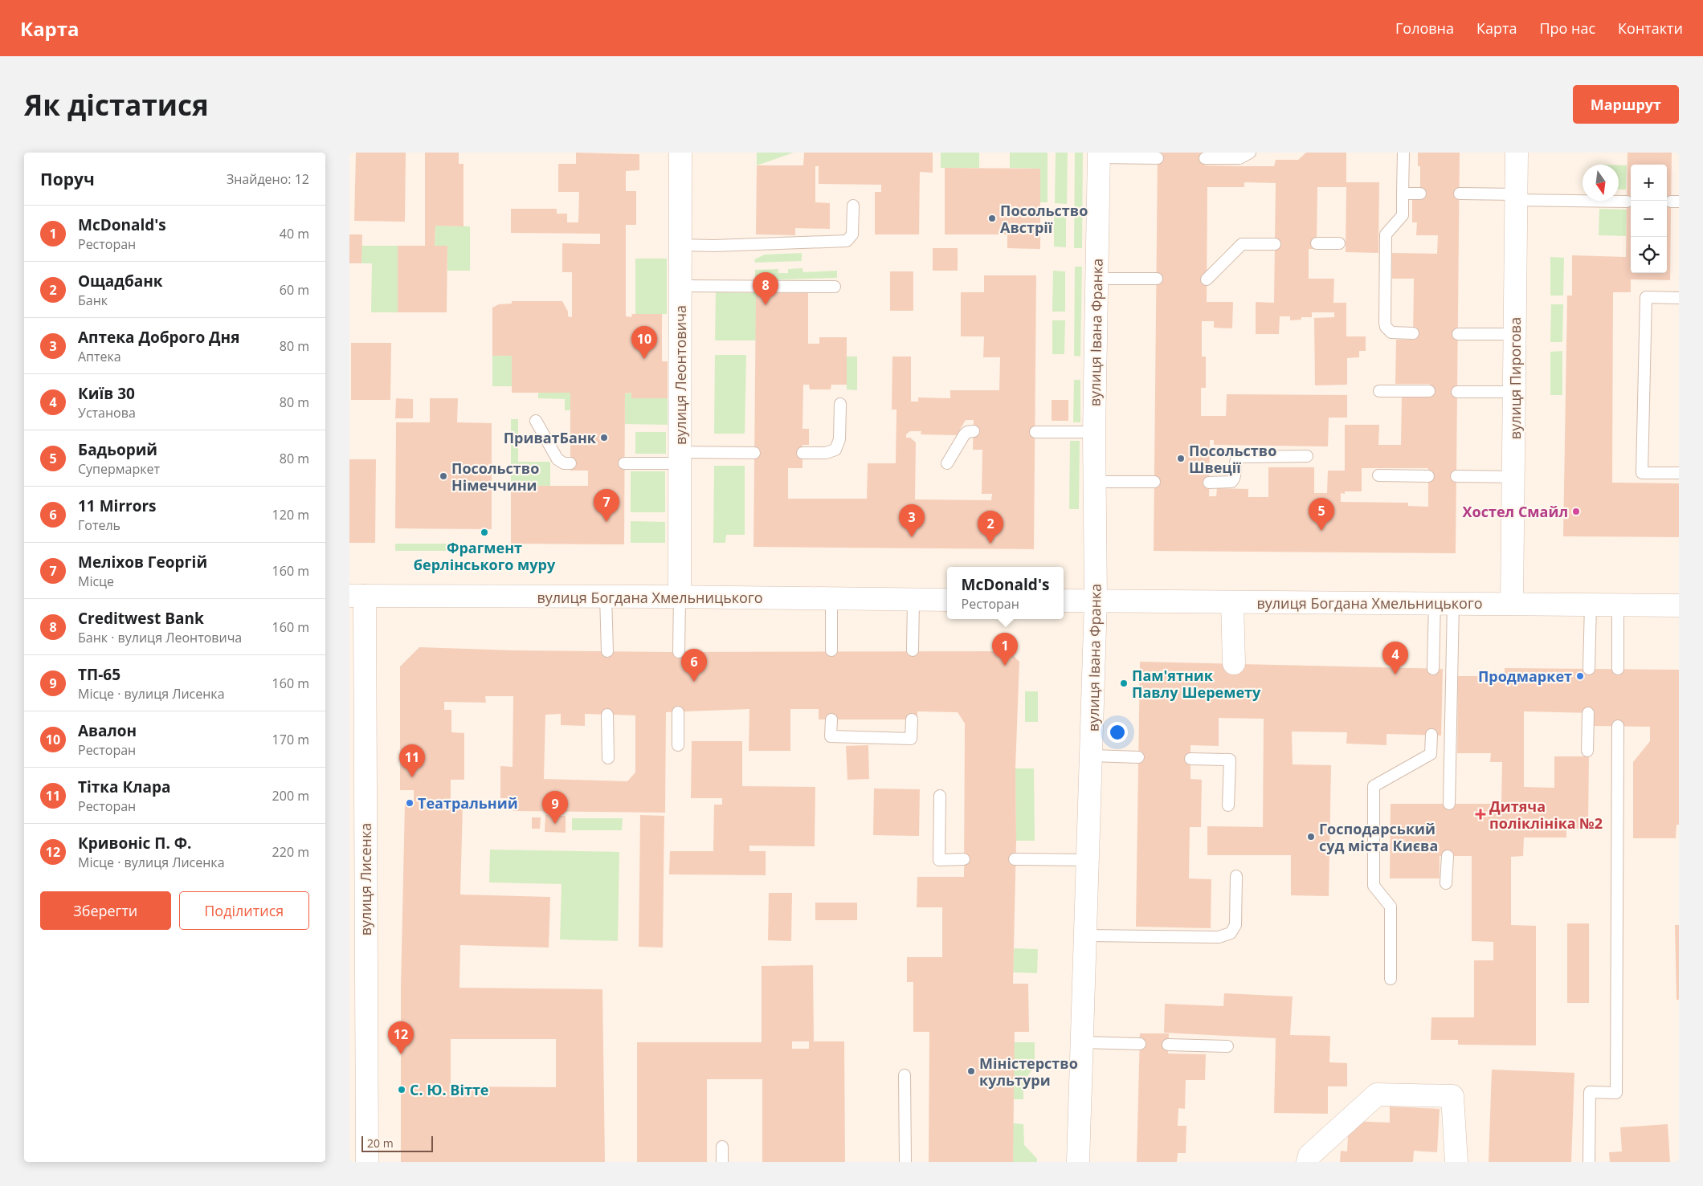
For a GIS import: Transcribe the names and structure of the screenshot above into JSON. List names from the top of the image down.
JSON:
{
  "streets": {
    "street": [
      "вулиця Івана Франка",
      "вулиця Леонтовича",
      "вулиця Пирогова",
      "вулиця Богдана Хмельницького",
      "вулиця Лисенка"
    ]
  },
  "crossings": [
    ["вулиця Івана Франка", "вулиця Богдана Хмельницького"],
    ["вулиця Леонтовича", "вулиця Богдана Хмельницького"],
    ["вулиця Пирогова", "вулиця Богдана Хмельницького"],
    ["вулиця Богдана Хмельницького", "вулиця Лисенка"]
  ],
  "places": {
    "other": [
      "Посольство Австрії",
      "ПриватБанк",
      "Посольство Швеції",
      "Посольство Німеччини",
      "Хостел Смайл",
      "Фрагмент берлінського муру",
      "Продмаркет",
      "Пам'ятник Павлу Шеремету",
      "Театральний",
      "Господарський суд міста Києва",
      "Міністерство культури",
      "С. Ю. Вітте"
    ],
    "health": ["Дитяча поліклініка №2"]
  },
  "scale_bar": "20 m",
  "north": "bottom",
  "page": {
    "header": "Карта",
    "nav": [
      "Головна",
      "Карта",
      "Про нас",
      "Контакти"
    ],
    "buttons": [
      "Маршрут",
      ["Зберегти", "Поділитися"]
    ],
    "title": "Як дістатися",
    "heading": ["Поруч", "Знайдено: 12"],
    "map_buttons": ["+", "−"],
    "list": [
      {
        "mark": "1",
        "name": "McDonald's",
        "note": "Ресторан",
        "value": "40 m"
      },
      {
        "mark": "2",
        "name": "Ощадбанк",
        "note": "Банк",
        "value": "60 m"
      },
      {
        "mark": "3",
        "name": "Аптека Доброго Дня",
        "note": "Аптека",
        "value": "80 m"
      },
      {
        "mark": "4",
        "name": "Київ 30",
        "note": "Установа",
        "value": "80 m"
      },
      {
        "mark": "5",
        "name": "Бадьорий",
        "note": "Супермаркет",
        "value": "80 m"
      },
      {
        "mark": "6",
        "name": "11 Mirrors",
        "note": "Готель",
        "value": "120 m"
      },
      {
        "mark": "7",
        "name": "Меліхов Георгій",
        "note": "Місце",
        "value": "160 m"
      },
      {
        "mark": "8",
        "name": "Creditwest Bank",
        "note": "Банк · вулиця Леонтовича",
        "value": "160 m"
      },
      {
        "mark": "9",
        "name": "ТП-65",
        "note": "Місце · вулиця Лисенка",
        "value": "160 m"
      },
      {
        "mark": "10",
        "name": "Авалон",
        "note": "Ресторан",
        "value": "170 m"
      },
      {
        "mark": "11",
        "name": "Тітка Клара",
        "note": "Ресторан",
        "value": "200 m"
      },
      {
        "mark": "12",
        "name": "Кривоніс П. Ф.",
        "note": "Місце · вулиця Лисенка",
        "value": "220 m"
      }
    ],
    "pins": [
      "8",
      "10",
      "7",
      "5",
      "3",
      "2",
      "1",
      "4",
      "6",
      "11",
      "9",
      "12"
    ],
    "popup": ["McDonald's", "Ресторан"],
    "scale": "20 m"
  }
}
